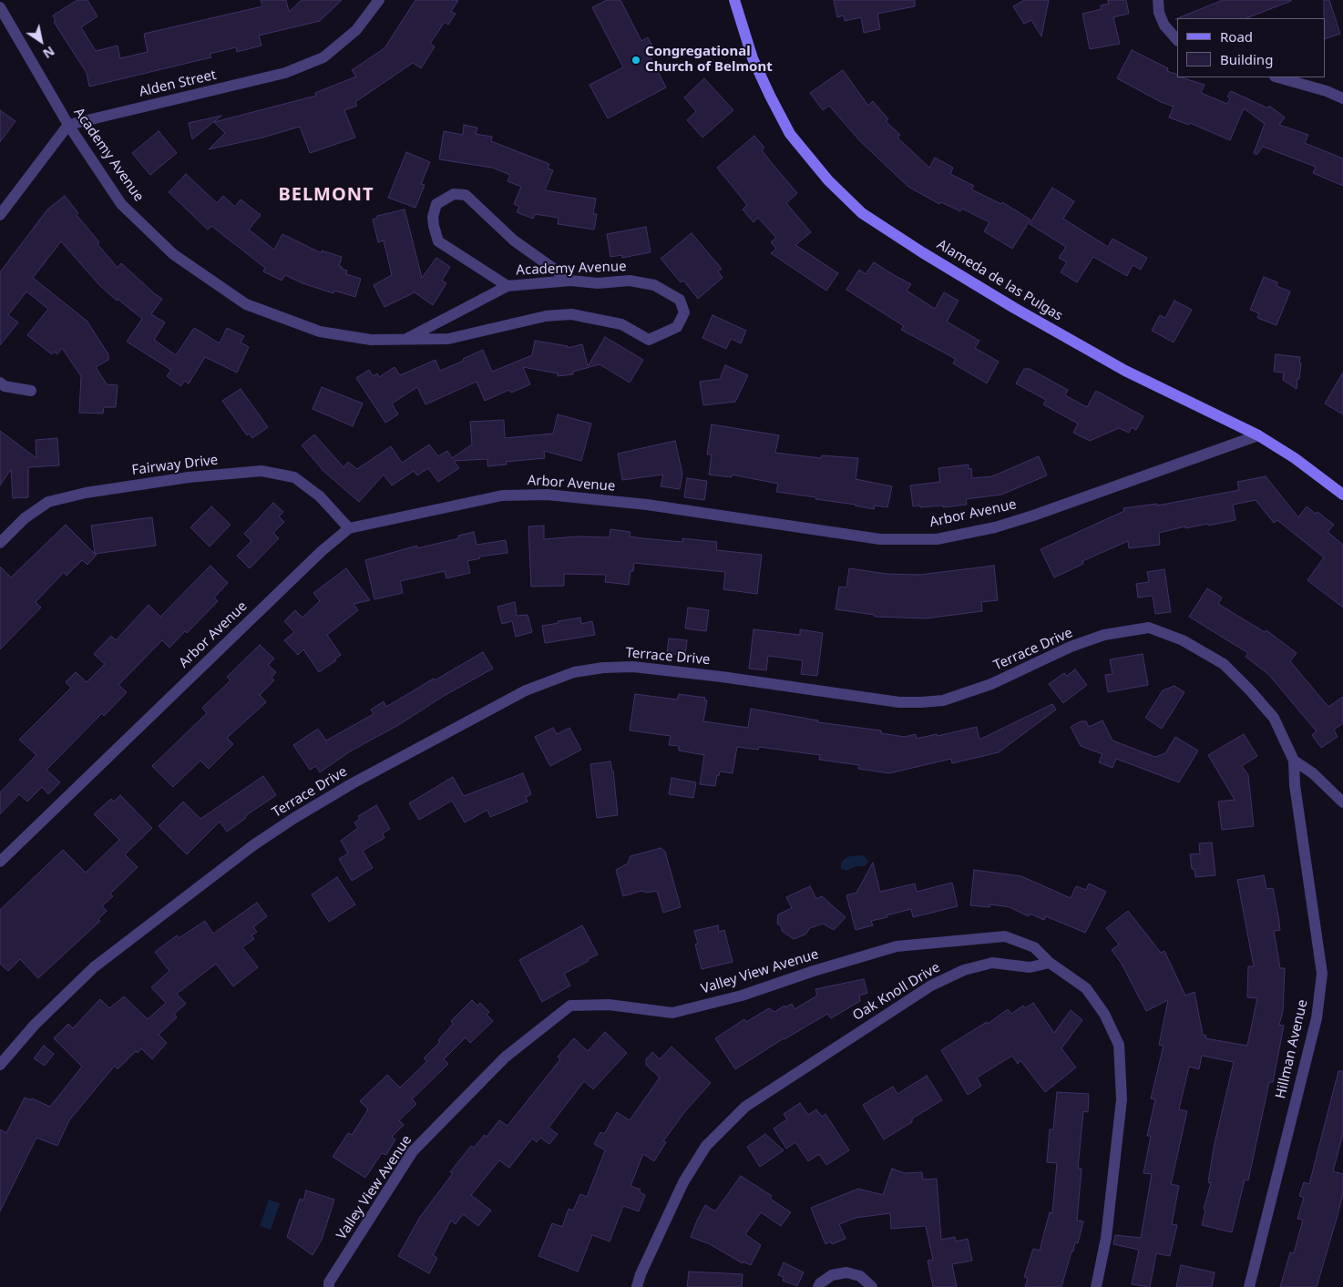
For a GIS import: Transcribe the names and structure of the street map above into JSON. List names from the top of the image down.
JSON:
{
  "streets": {
    "main road": ["Alameda de las Pulgas"],
    "street": [
      "Alden Street",
      "Academy Avenue",
      "Fairway Drive",
      "Arbor Avenue",
      "Terrace Drive",
      "Valley View Avenue",
      "Oak Knoll Drive",
      "Hillman Avenue"
    ]
  },
  "crossings": [
    ["Alden Street", "Academy Avenue"],
    ["Alameda de las Pulgas", "Arbor Avenue"],
    ["Fairway Drive", "Arbor Avenue"],
    ["Terrace Drive", "Hillman Avenue"],
    ["Valley View Avenue", "Oak Knoll Drive"]
  ],
  "districts": ["BELMONT"],
  "places": ["Congregational Church of Belmont"],
  "legend": ["Road", "Building"],
  "north": "bottom right"
}
